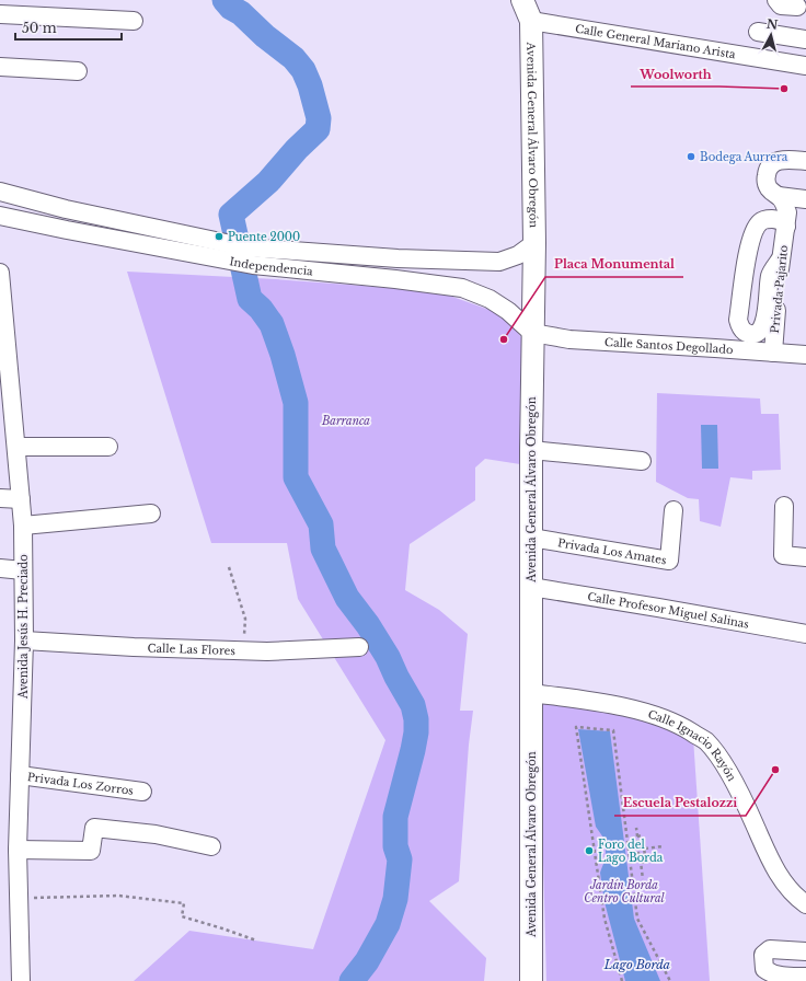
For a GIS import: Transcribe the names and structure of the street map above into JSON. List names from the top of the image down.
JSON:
{
  "streets": {
    "main road": ["Avenida General Álvaro Obregón"],
    "street": [
      "Calle General Mariano Arista",
      "Independencia",
      "Privada Pajarito",
      "Calle Santos Degollado",
      "Privada Los Amates",
      "Calle Profesor Miguel Salinas",
      "Avenida Jesús H. Preciado",
      "Calle Las Flores",
      "Calle Ignacio Rayón",
      "Privada Los Zorros"
    ]
  },
  "crossings": [
    ["Calle General Mariano Arista", "Avenida General Álvaro Obregón"],
    ["Avenida General Álvaro Obregón", "Independencia"],
    ["Avenida General Álvaro Obregón", "Calle Santos Degollado"],
    ["Avenida General Álvaro Obregón", "Privada Los Amates"],
    ["Avenida General Álvaro Obregón", "Calle Profesor Miguel Salinas"],
    ["Avenida General Álvaro Obregón", "Calle Ignacio Rayón"],
    ["Independencia", "Calle Santos Degollado"],
    ["Privada Pajarito", "Calle Santos Degollado"],
    ["Avenida Jesús H. Preciado", "Calle Las Flores"],
    ["Avenida Jesús H. Preciado", "Privada Los Zorros"]
  ],
  "water": ["Lago Borda"],
  "parks": ["Barranca", "Jardín Borda Centro Cultural"],
  "places": [
    "Woolworth",
    "Bodega Aurrera",
    "Puente 2000",
    "Placa Monumental",
    "Escuela Pestalozzi",
    "Foro del Lago Borda"
  ],
  "scale_bar": "50 m",
  "north": "top"
}
